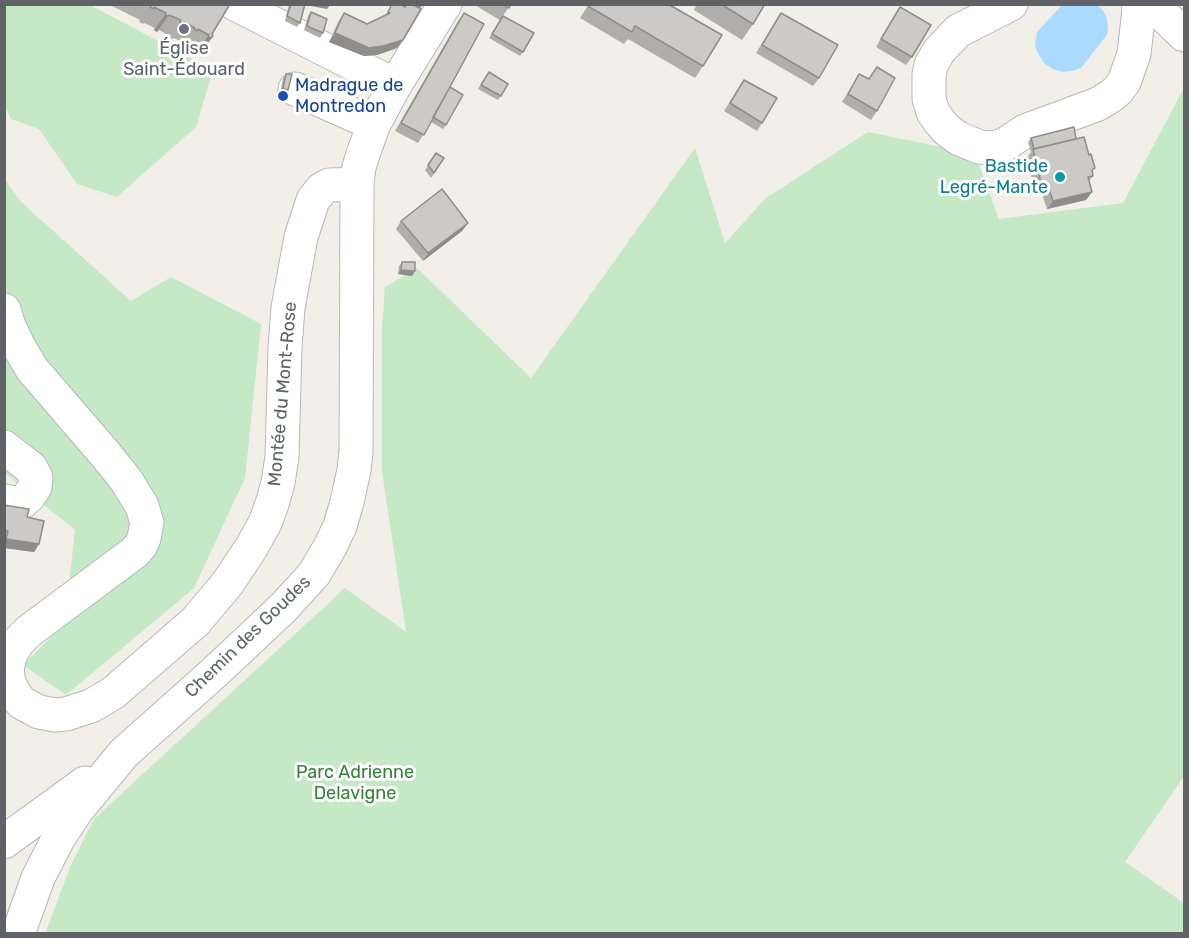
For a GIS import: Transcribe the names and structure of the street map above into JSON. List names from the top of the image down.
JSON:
{
  "streets": {
    "street": ["Montée du Mont-Rose", "Chemin des Goudes"]
  },
  "crossings": [
    ["Montée du Mont-Rose", "Chemin des Goudes"]
  ],
  "parks": ["Parc Adrienne Delavigne"],
  "places": ["Église Saint-Édouard", "Madrague de Montredon", "Bastide Legré-Mante"]
}
